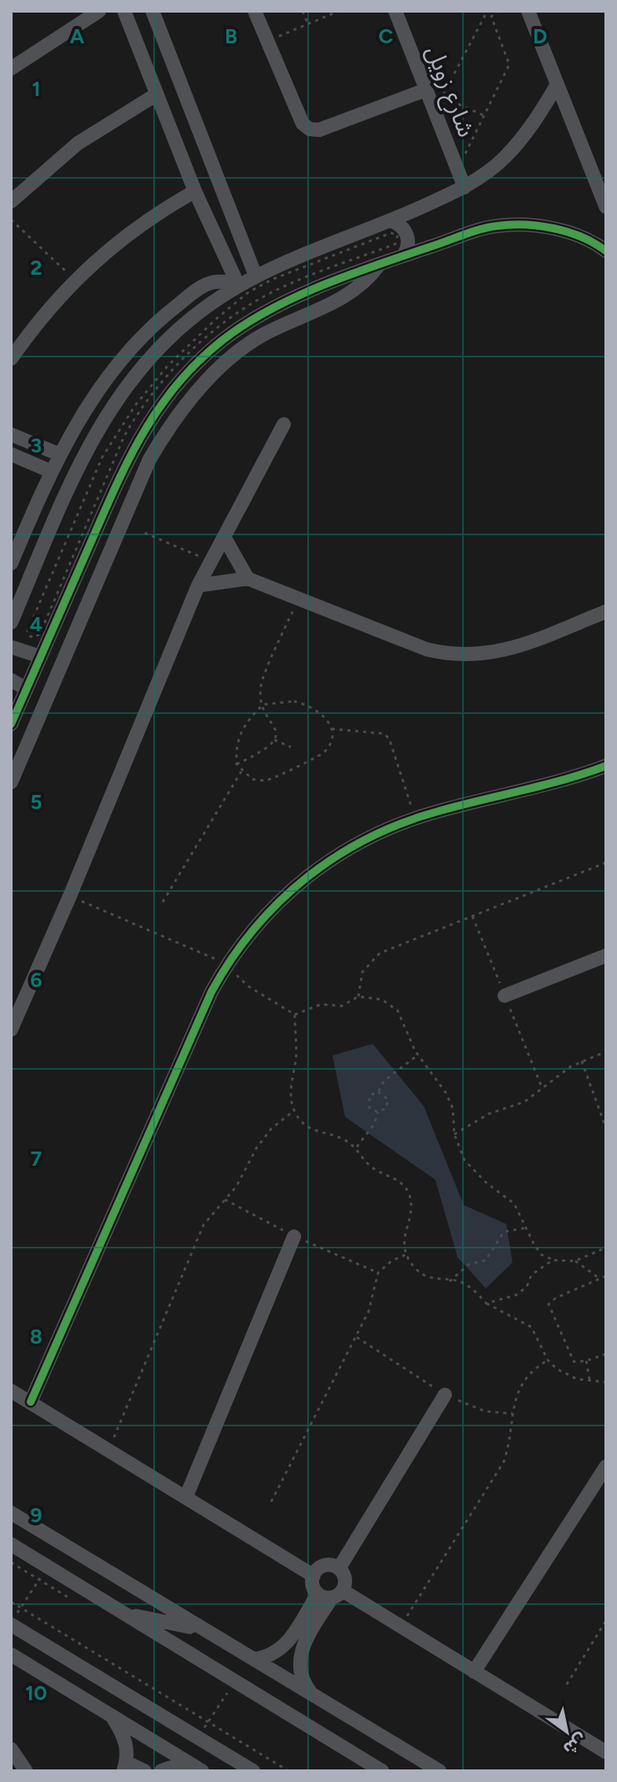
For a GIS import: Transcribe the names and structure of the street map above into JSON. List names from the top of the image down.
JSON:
{
  "streets": {
    "street": ["شارع زويل"]
  },
  "north": "bottom right",
  "grid": {
    "columns": [
      "A",
      "B",
      "C",
      "D"
    ],
    "rows": [
      "1",
      "2",
      "3",
      "4",
      "5",
      "6",
      "7",
      "8",
      "9",
      "10"
    ]
  }
}
